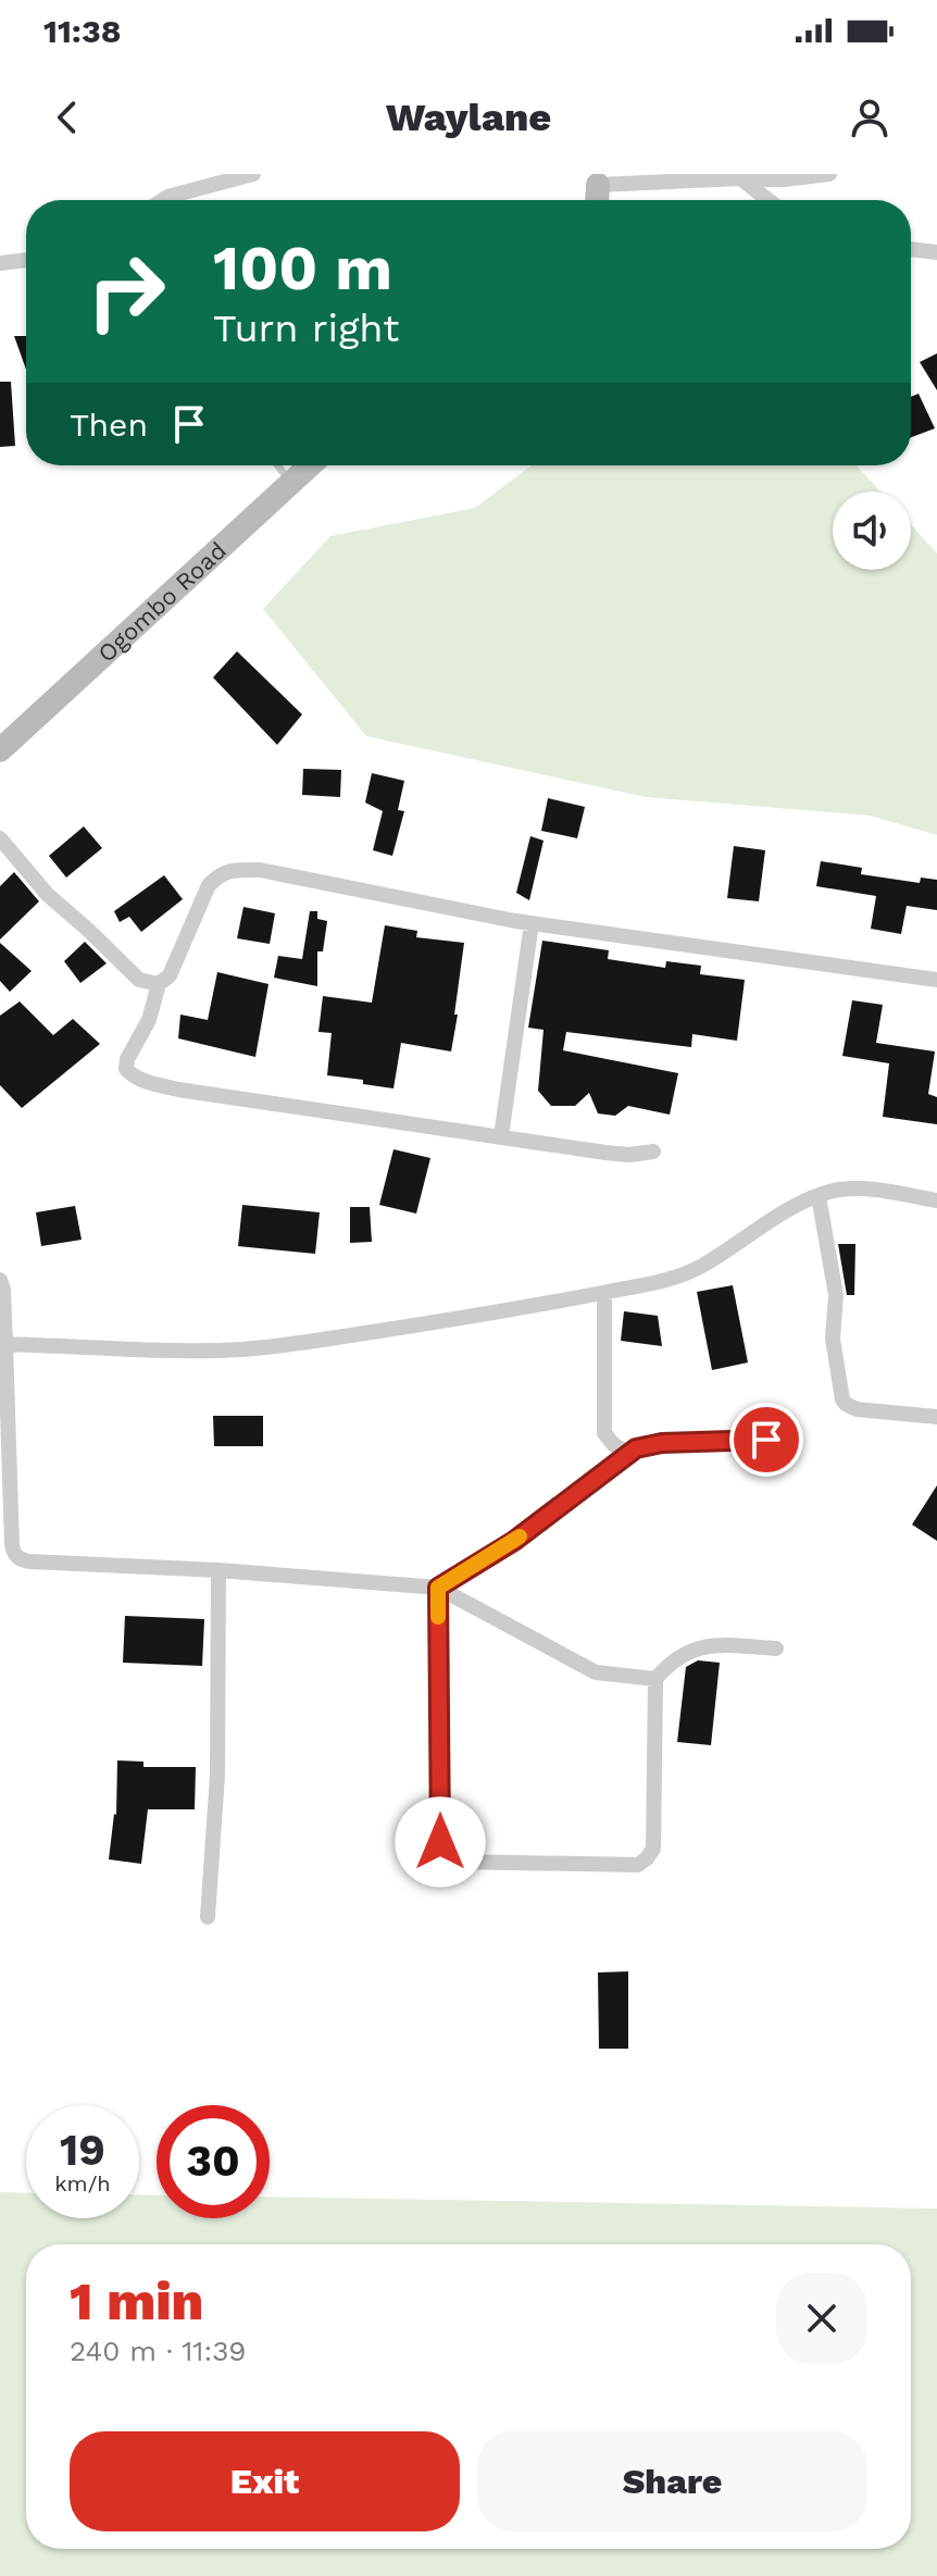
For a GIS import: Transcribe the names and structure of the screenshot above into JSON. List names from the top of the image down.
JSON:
{
  "streets": {
    "main road": ["Ogombo Road"]
  },
  "page": {
    "status": "11:38",
    "header": "Waylane",
    "turn": ["100 m", "Turn right"],
    "then": "Then",
    "speed": "19 km/h",
    "limit": "30",
    "heading": ["1 min", "240 m · 11:39"],
    "buttons": ["Exit", "Share"]
  }
}
